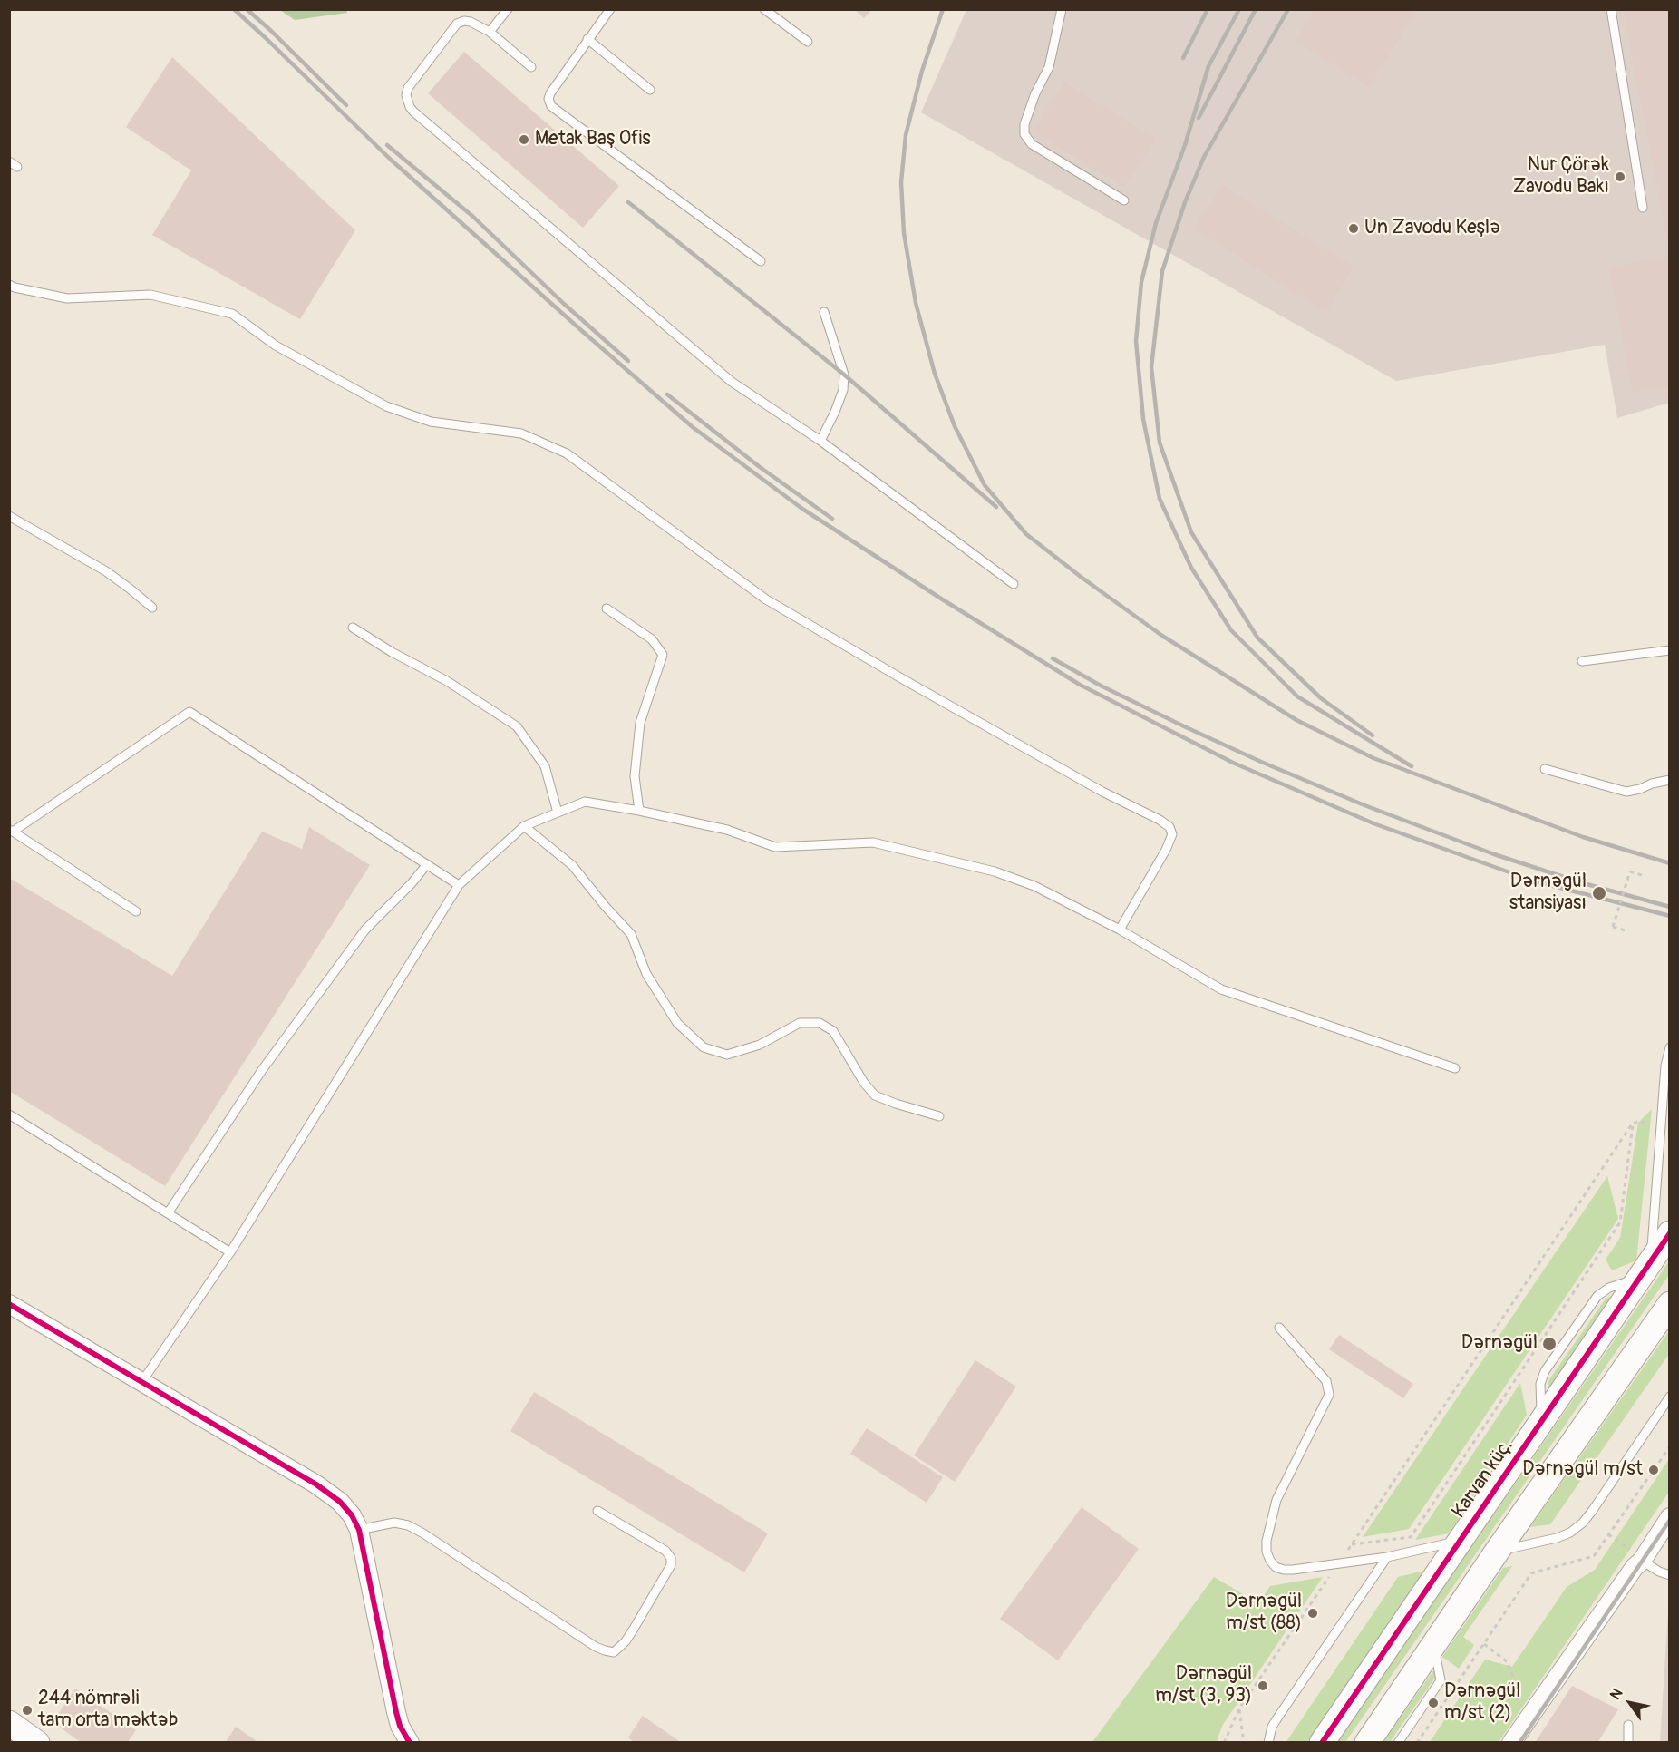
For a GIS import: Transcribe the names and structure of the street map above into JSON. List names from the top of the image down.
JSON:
{
  "streets": {
    "street": ["Karvan küç."]
  },
  "places": [
    "Metak Baş Ofis",
    "Nur Çörək Zavodu Bakı",
    "Un Zavodu Keşlə",
    "Dərnəgül stansiyası",
    "Dərnəgül",
    "Dərnəgül m/st",
    "Dərnəgül m/st (88)",
    "Dərnəgül m/st (3, 93)",
    "Dərnəgül m/st (2)",
    "244 nömrəli tam orta məktəb"
  ],
  "north": "top left"
}
